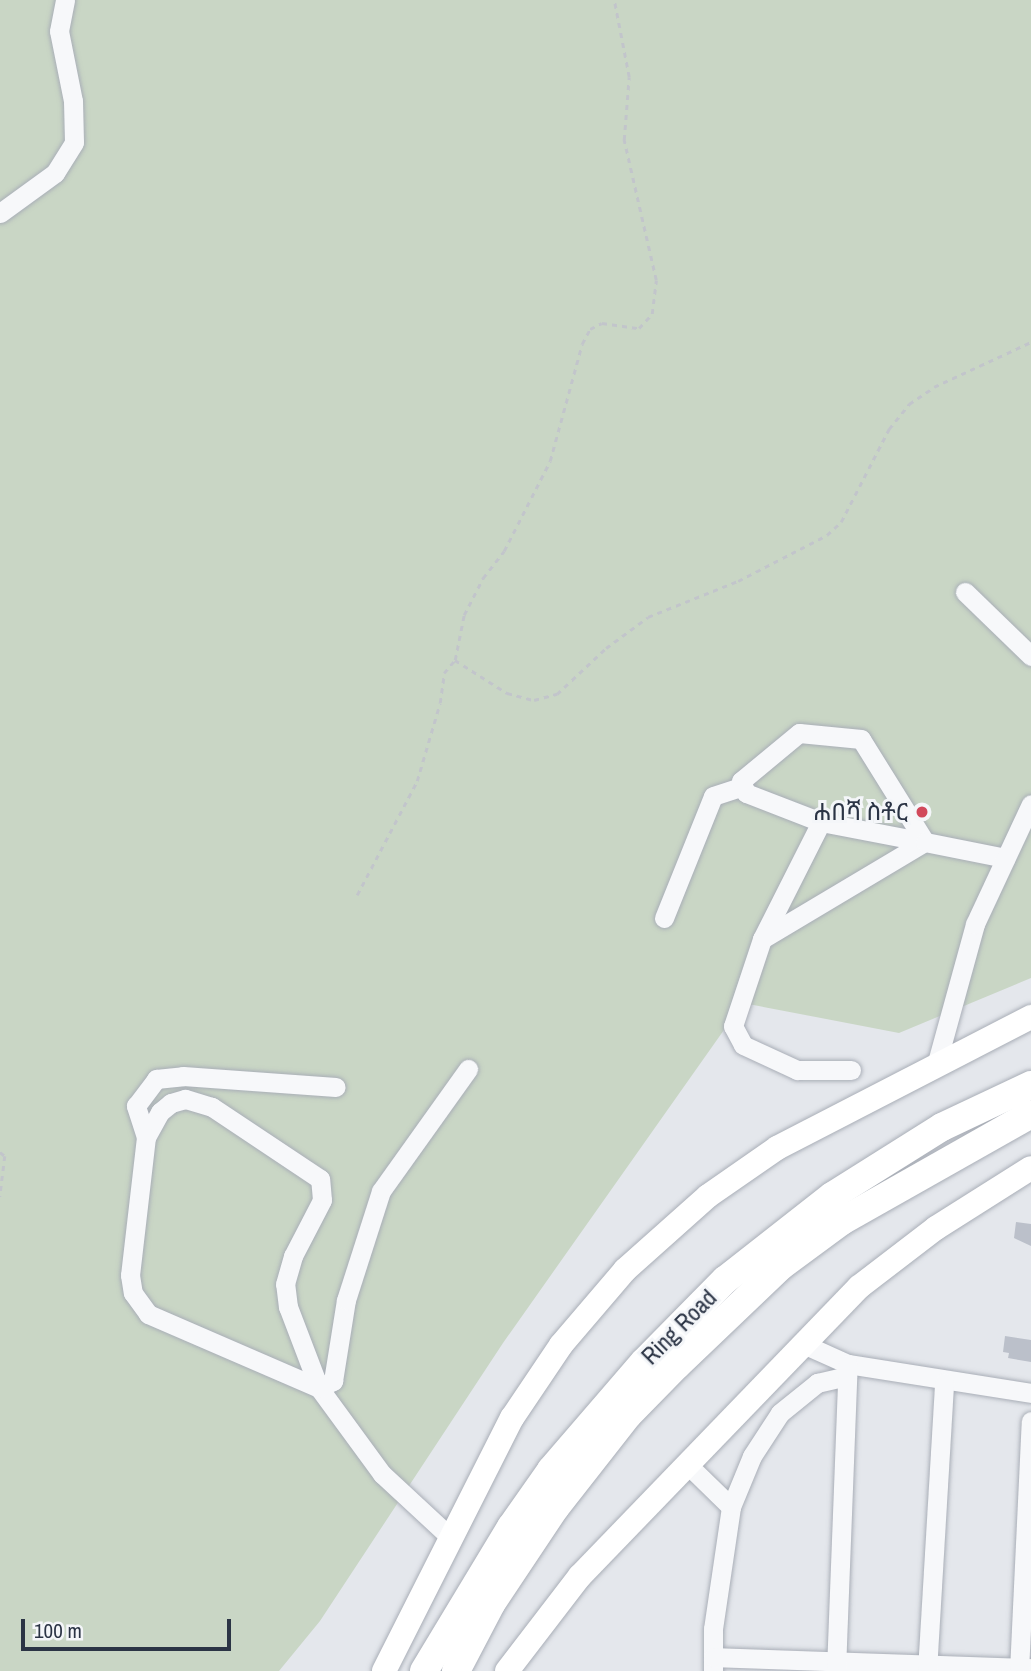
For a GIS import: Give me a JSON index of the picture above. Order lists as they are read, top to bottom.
{
  "streets": {
    "highway": ["Ring Road"]
  },
  "places": ["ሐበሻ ስቶር"],
  "scale_bar": "100 m"
}
